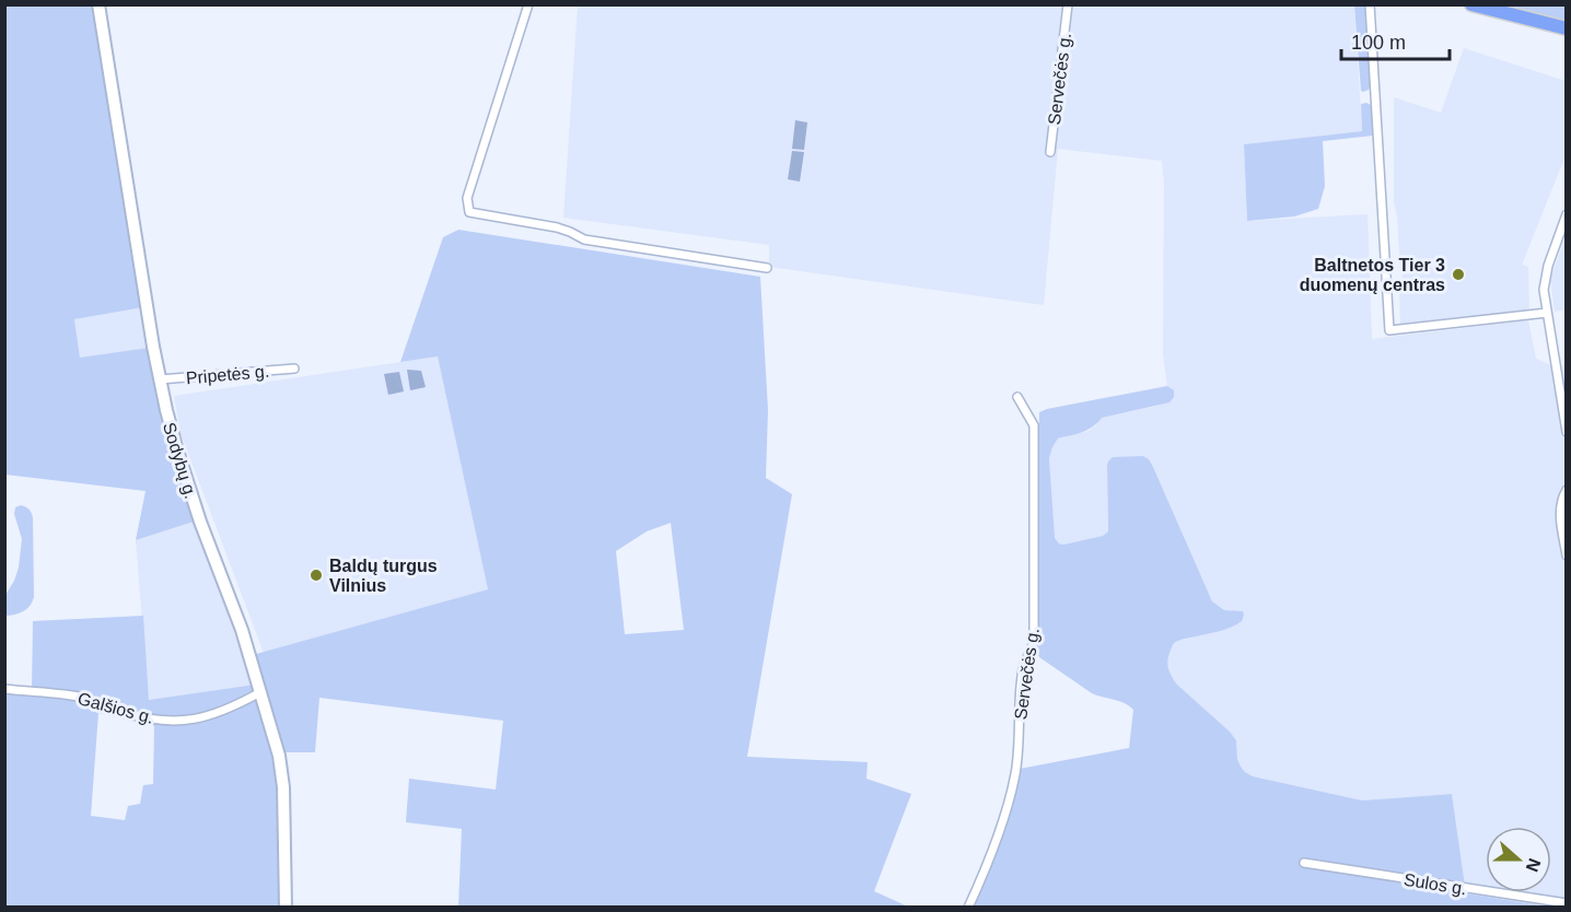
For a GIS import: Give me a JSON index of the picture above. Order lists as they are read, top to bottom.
{
  "streets": {
    "main road": ["Sodybų g."],
    "street": [
      "Servečės g.",
      "Pripetės g.",
      "Galšios g.",
      "Sulos g."
    ]
  },
  "crossings": [
    ["Pripetės g.", "Sodybų g."],
    ["Sodybų g.", "Galšios g."]
  ],
  "places": ["Baltnetos Tier 3 duomenų centras", "Baldų turgus Vilnius"],
  "scale_bar": "100 m",
  "north": "right"
}
